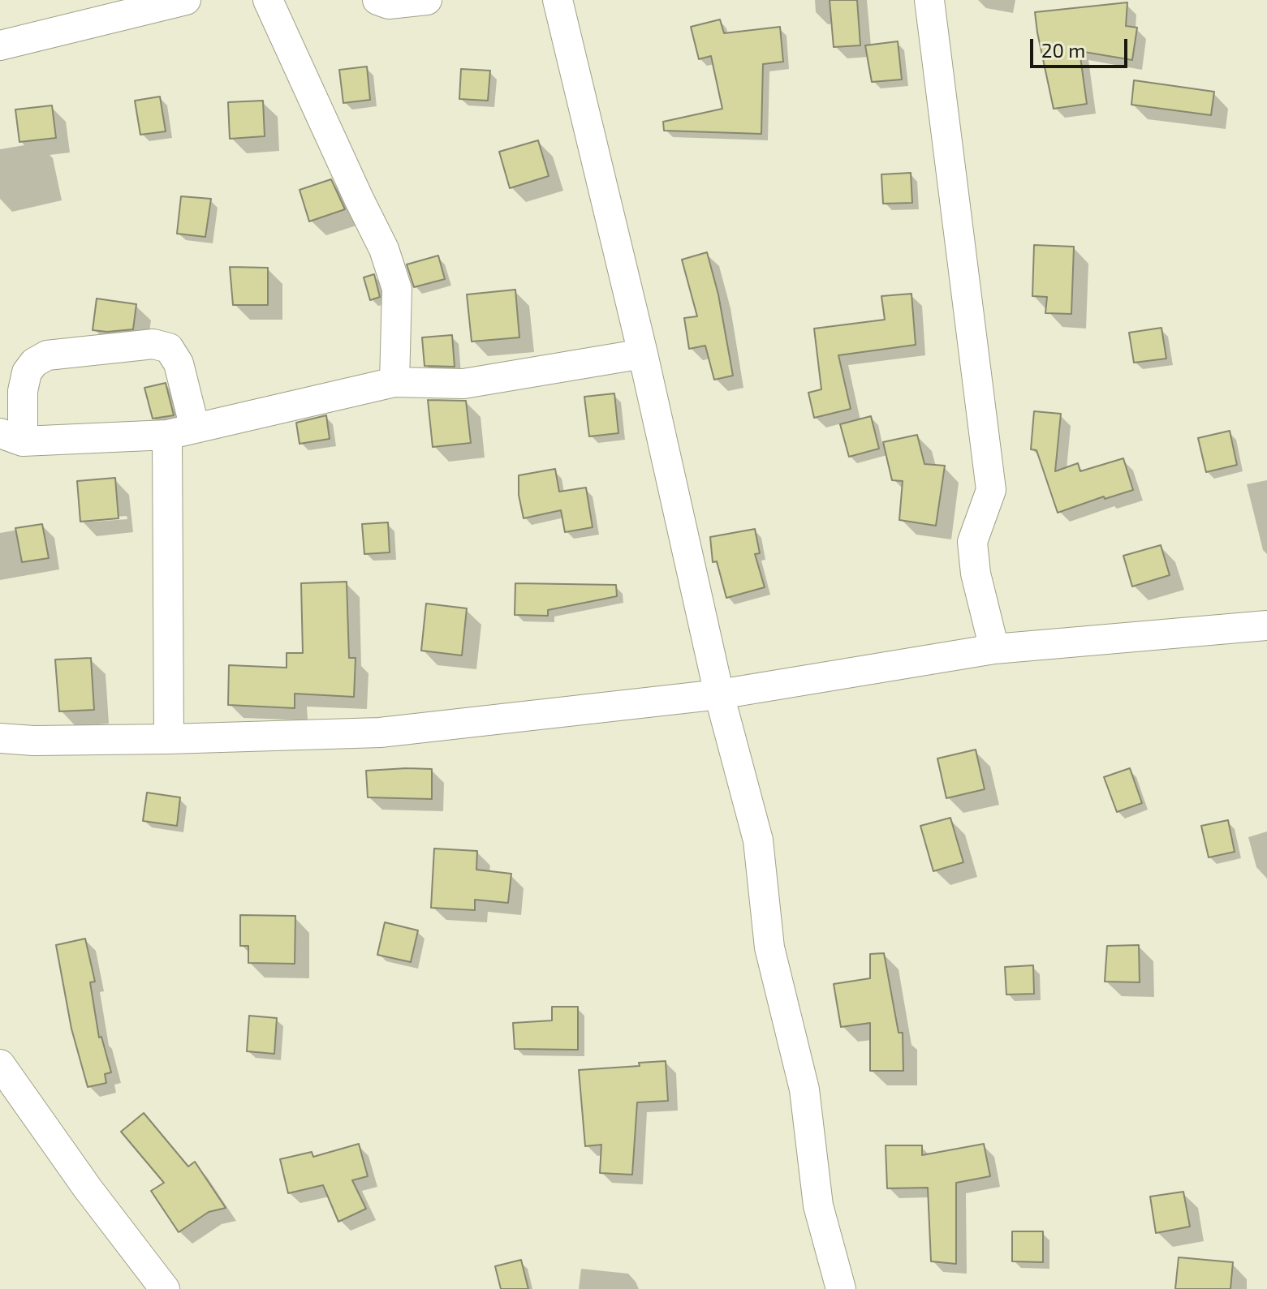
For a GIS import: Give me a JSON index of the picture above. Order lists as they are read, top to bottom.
{
  "scale_bar": "20 m"
}
